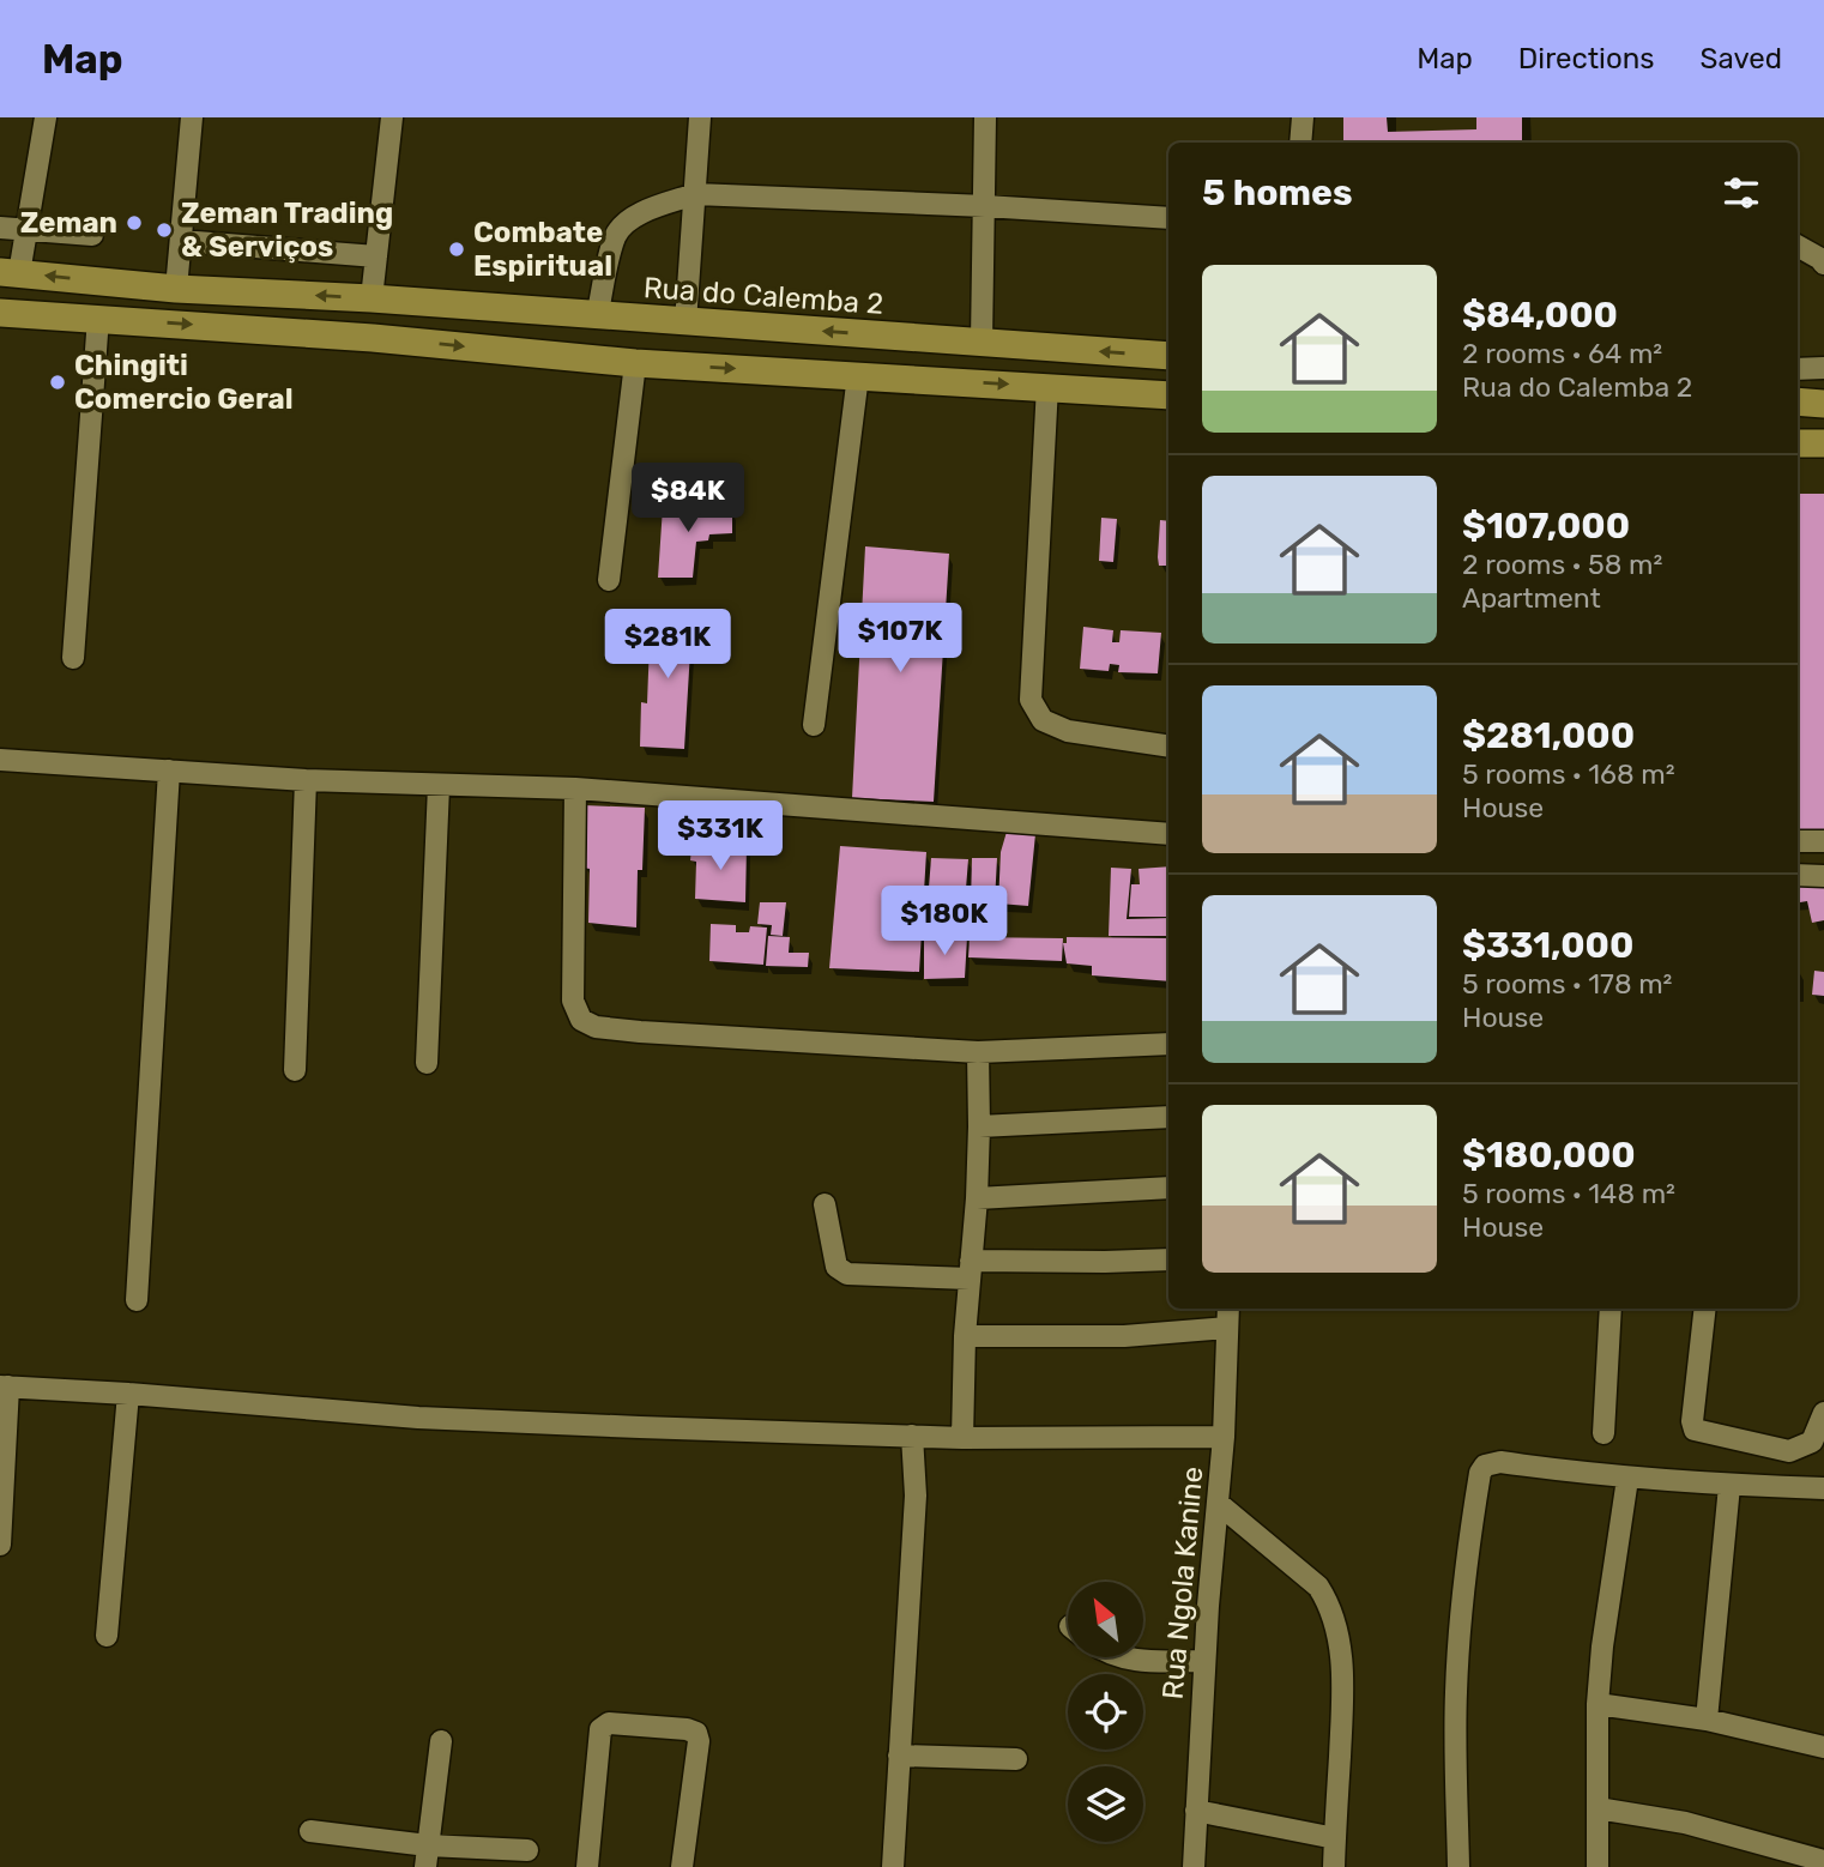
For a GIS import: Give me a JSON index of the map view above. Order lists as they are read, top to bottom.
{
  "streets": {
    "main road": ["Rua do Calemba 2"],
    "street": ["Rua Ngola Kanine"]
  },
  "places": [
    "Zeman",
    "Zeman Trading & Serviços",
    "Combate Espiritual",
    "Chingiti Comercio Geral"
  ],
  "north": "top left",
  "page": {
    "header": "Map",
    "nav": ["Map", "Directions", "Saved"],
    "heading": "5 homes",
    "list": [
      {
        "name": "$84,000",
        "note": "2 rooms · 64 m² · Rua do Calemba 2"
      },
      {
        "name": "$107,000",
        "note": "2 rooms · 58 m² · Apartment"
      },
      {
        "name": "$281,000",
        "note": "5 rooms · 168 m² · House"
      },
      {
        "name": "$331,000",
        "note": "5 rooms · 178 m² · House"
      },
      {
        "name": "$180,000",
        "note": "5 rooms · 148 m² · House"
      }
    ],
    "price": [
      "$84K",
      "$107K",
      "$281K",
      "$331K",
      "$180K"
    ]
  }
}
